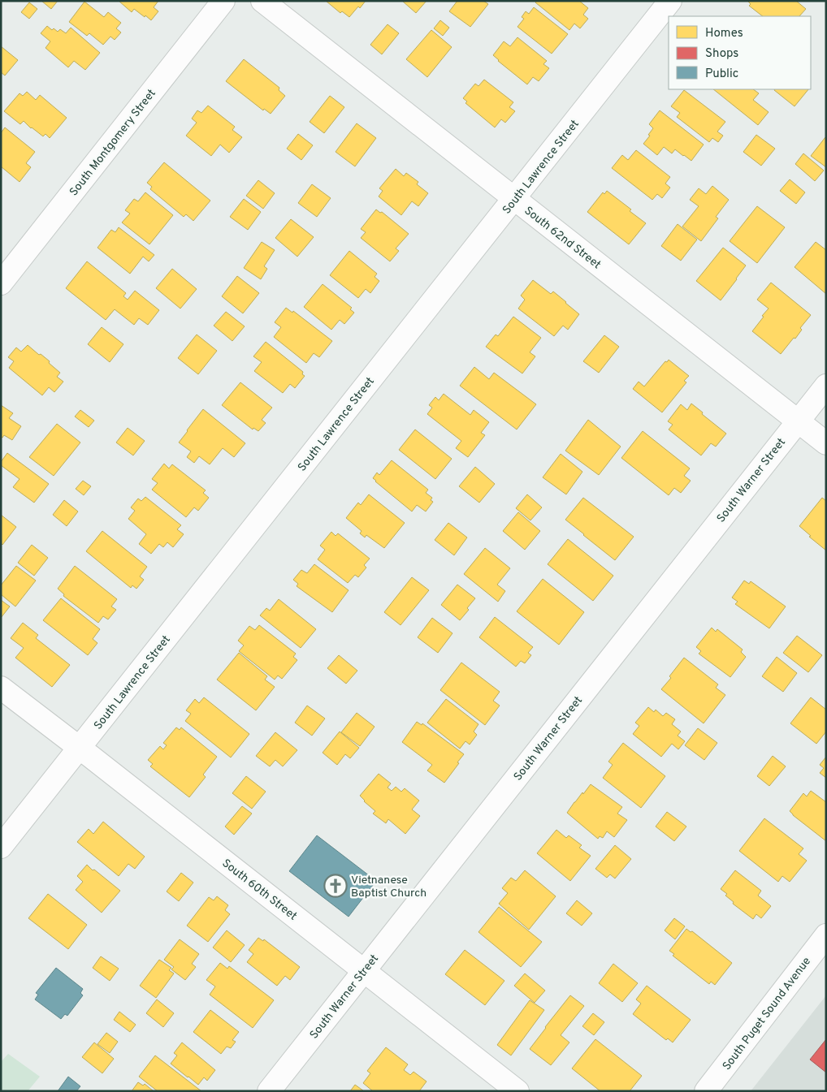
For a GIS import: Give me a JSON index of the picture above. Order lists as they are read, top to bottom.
{
  "streets": {
    "street": [
      "South Montgomery Street",
      "South Lawrence Street",
      "South 62nd Street",
      "South Warner Street",
      "South 60th Street",
      "South Puget Sound Avenue"
    ]
  },
  "crossings": [
    ["South Lawrence Street", "South 62nd Street"],
    ["South Lawrence Street", "South 60th Street"],
    ["South 62nd Street", "South Warner Street"],
    ["South Warner Street", "South 60th Street"]
  ],
  "places": {
    "church": ["Vietnanese Baptist Church"]
  },
  "legend": ["Homes", "Shops", "Public"]
}
